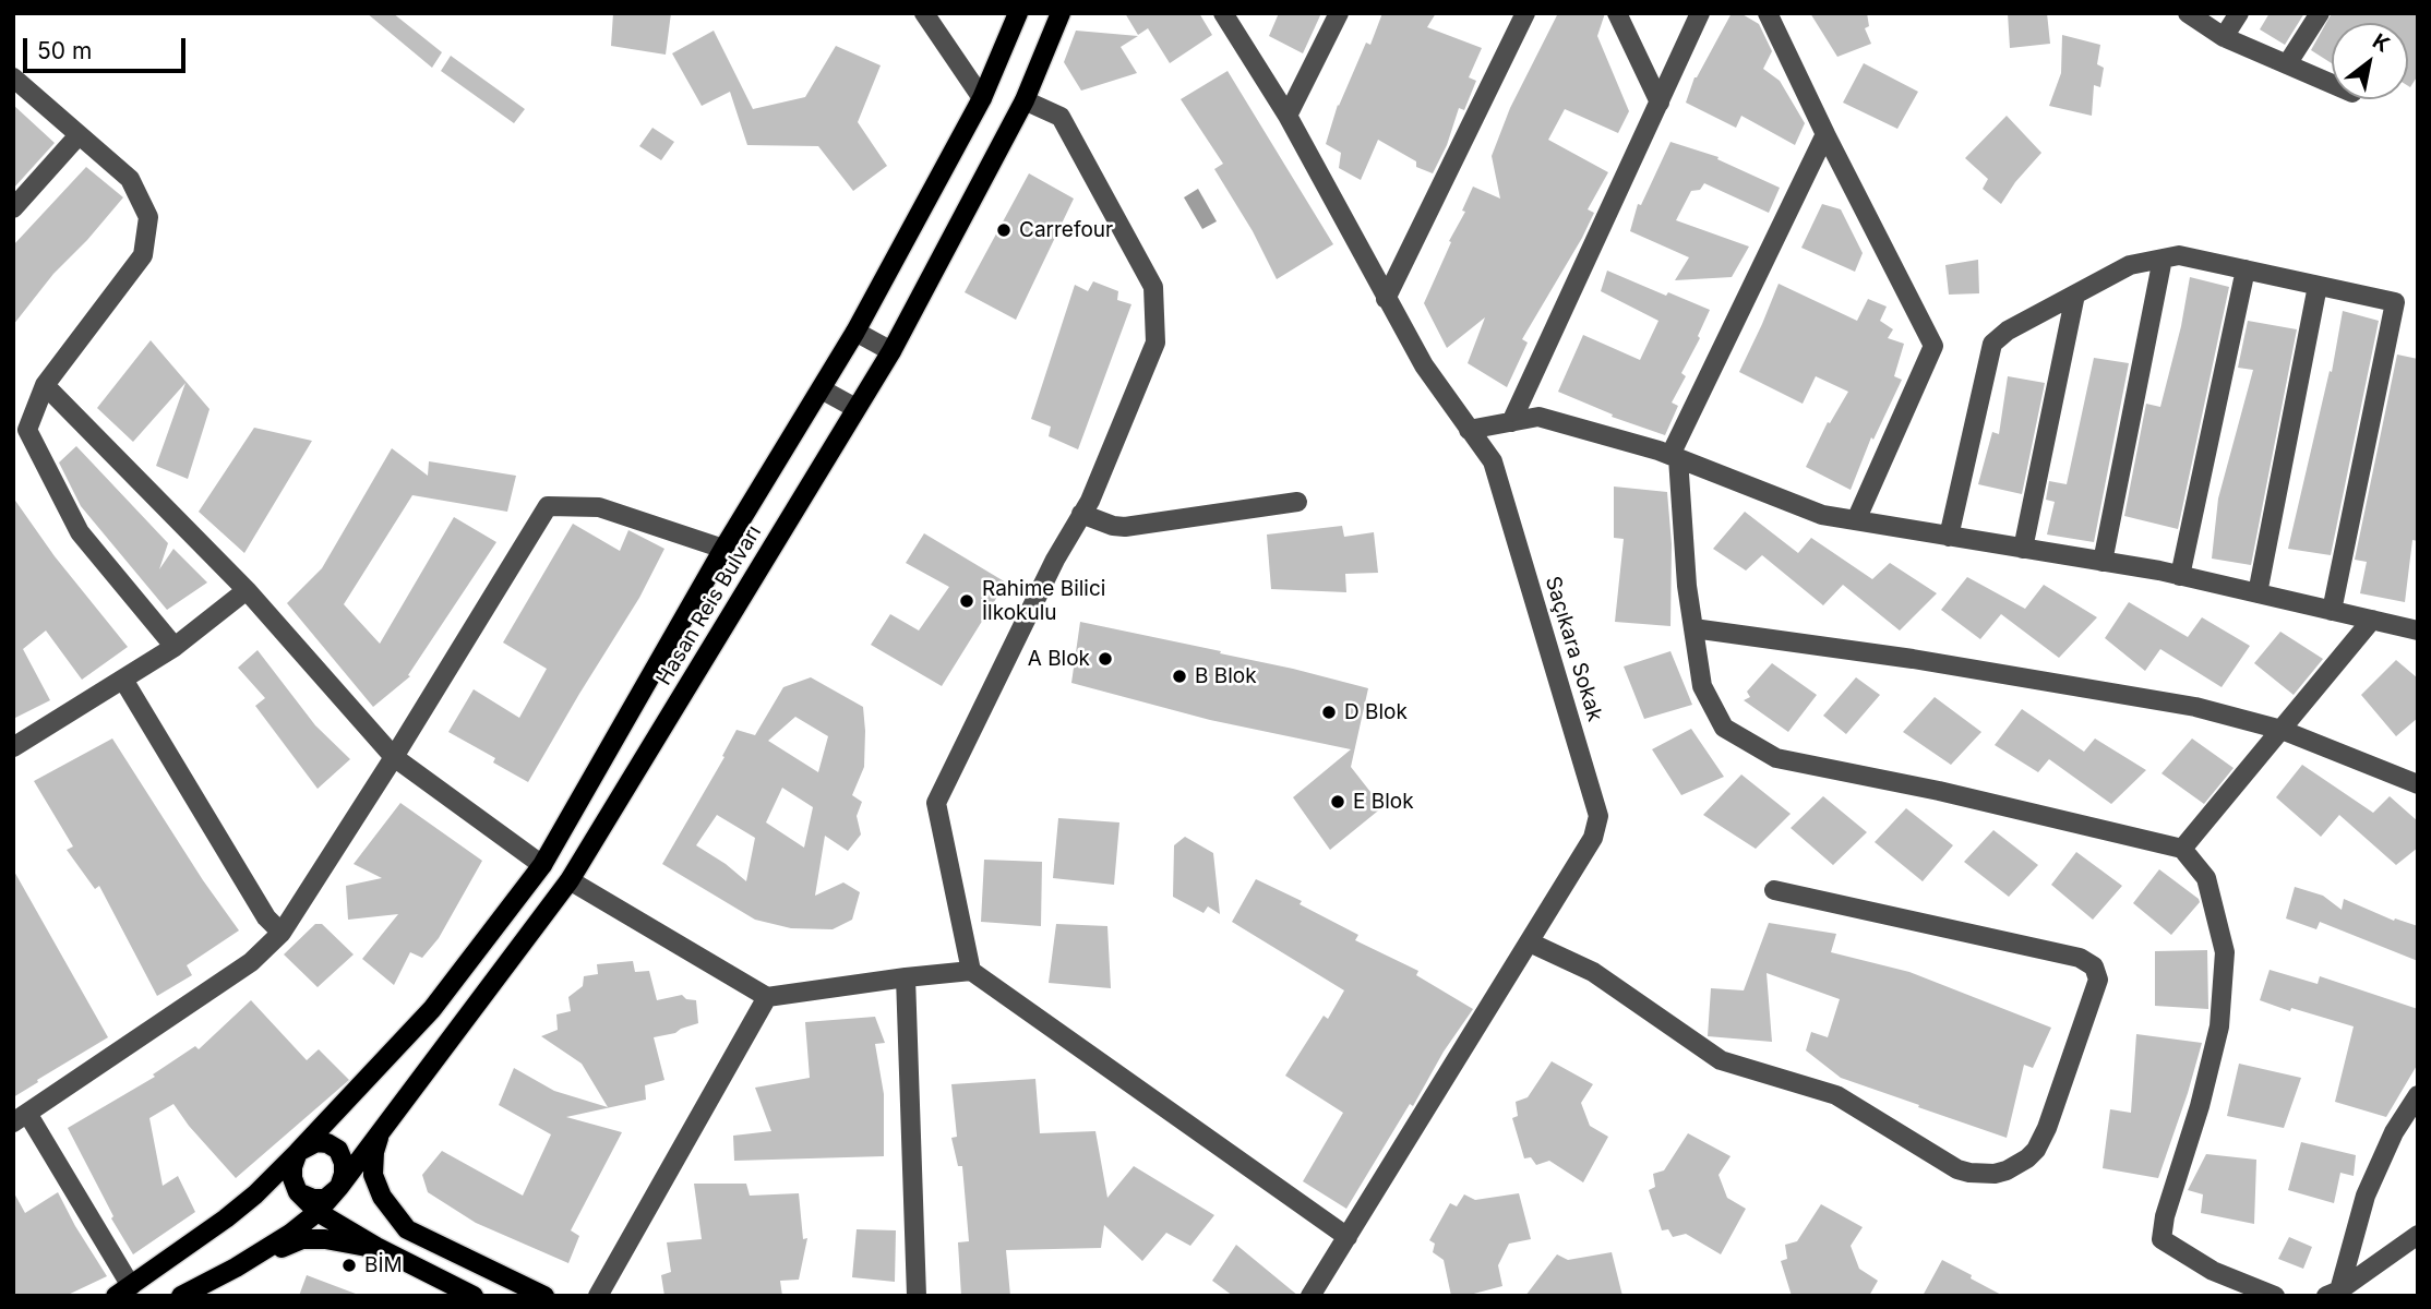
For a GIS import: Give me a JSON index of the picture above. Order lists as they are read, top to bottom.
{
  "streets": {
    "main road": ["Hasan Reis Bulvarı"],
    "street": ["Saçıkara Sokak"]
  },
  "places": [
    "Carrefour",
    "Rahime Bilici İlkokulu",
    "A Blok",
    "B Blok",
    "D Blok",
    "E Blok",
    "BİM"
  ],
  "scale_bar": "50 m",
  "north": "top right"
}
